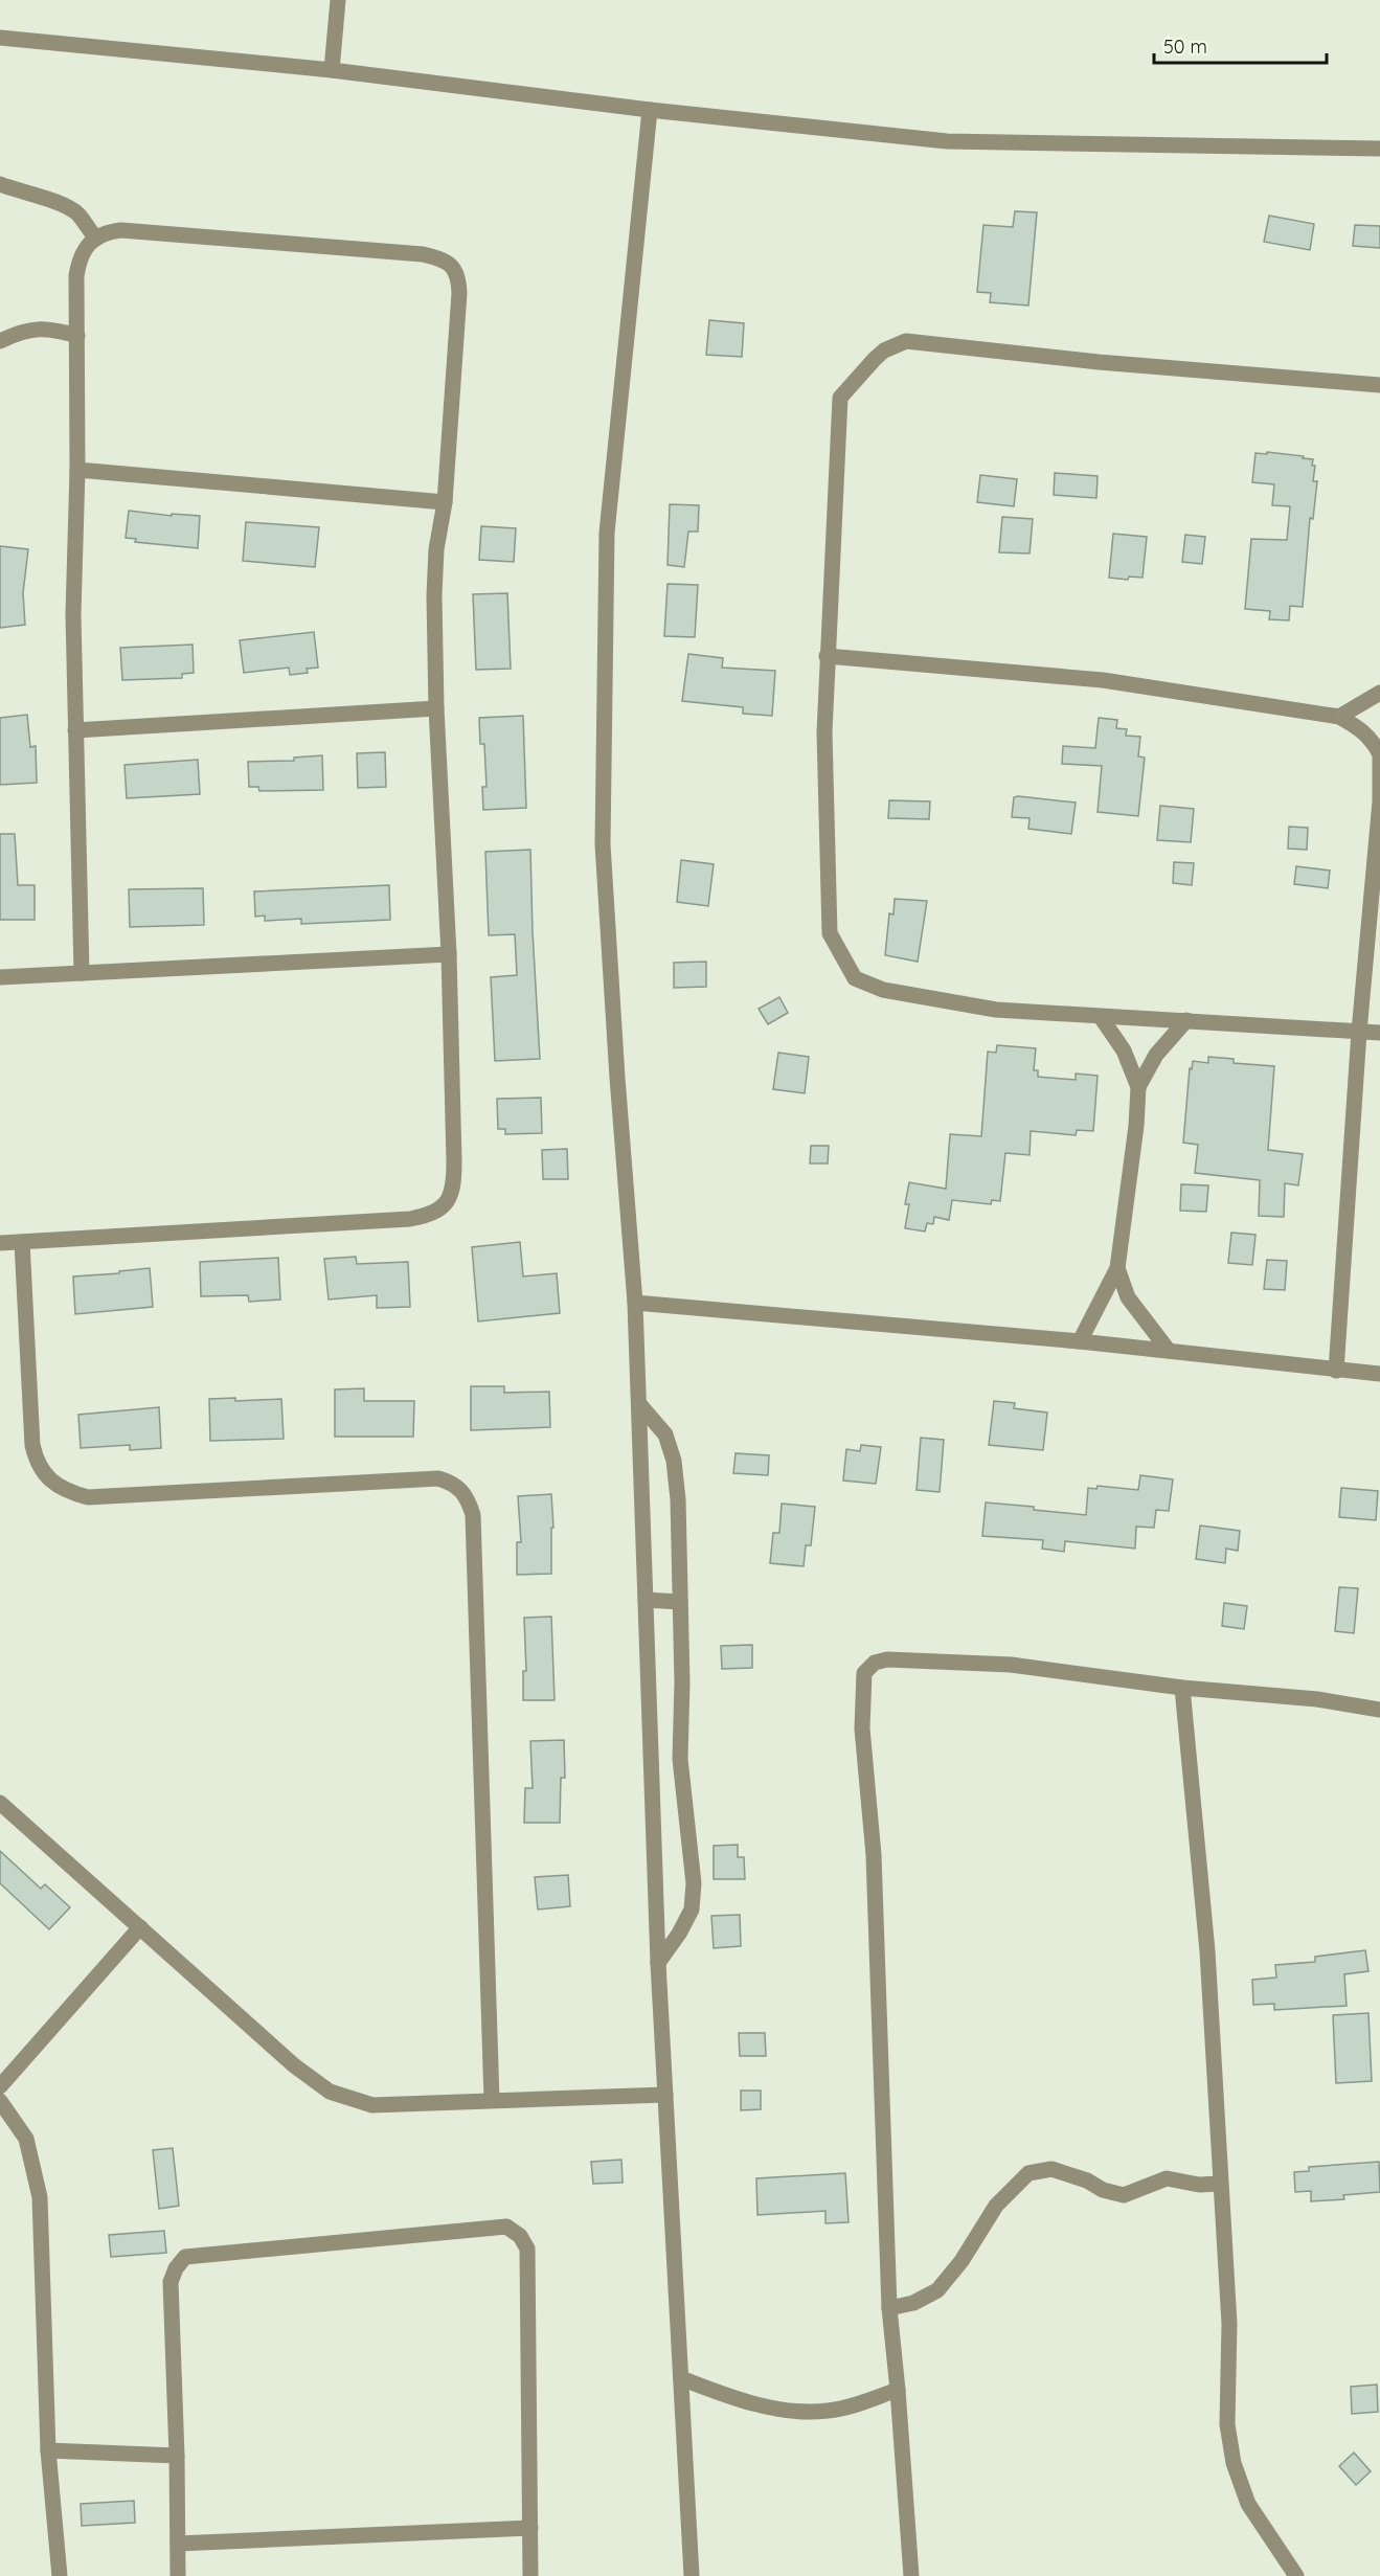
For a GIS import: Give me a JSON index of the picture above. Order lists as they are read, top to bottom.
{
  "scale_bar": "50 m"
}
